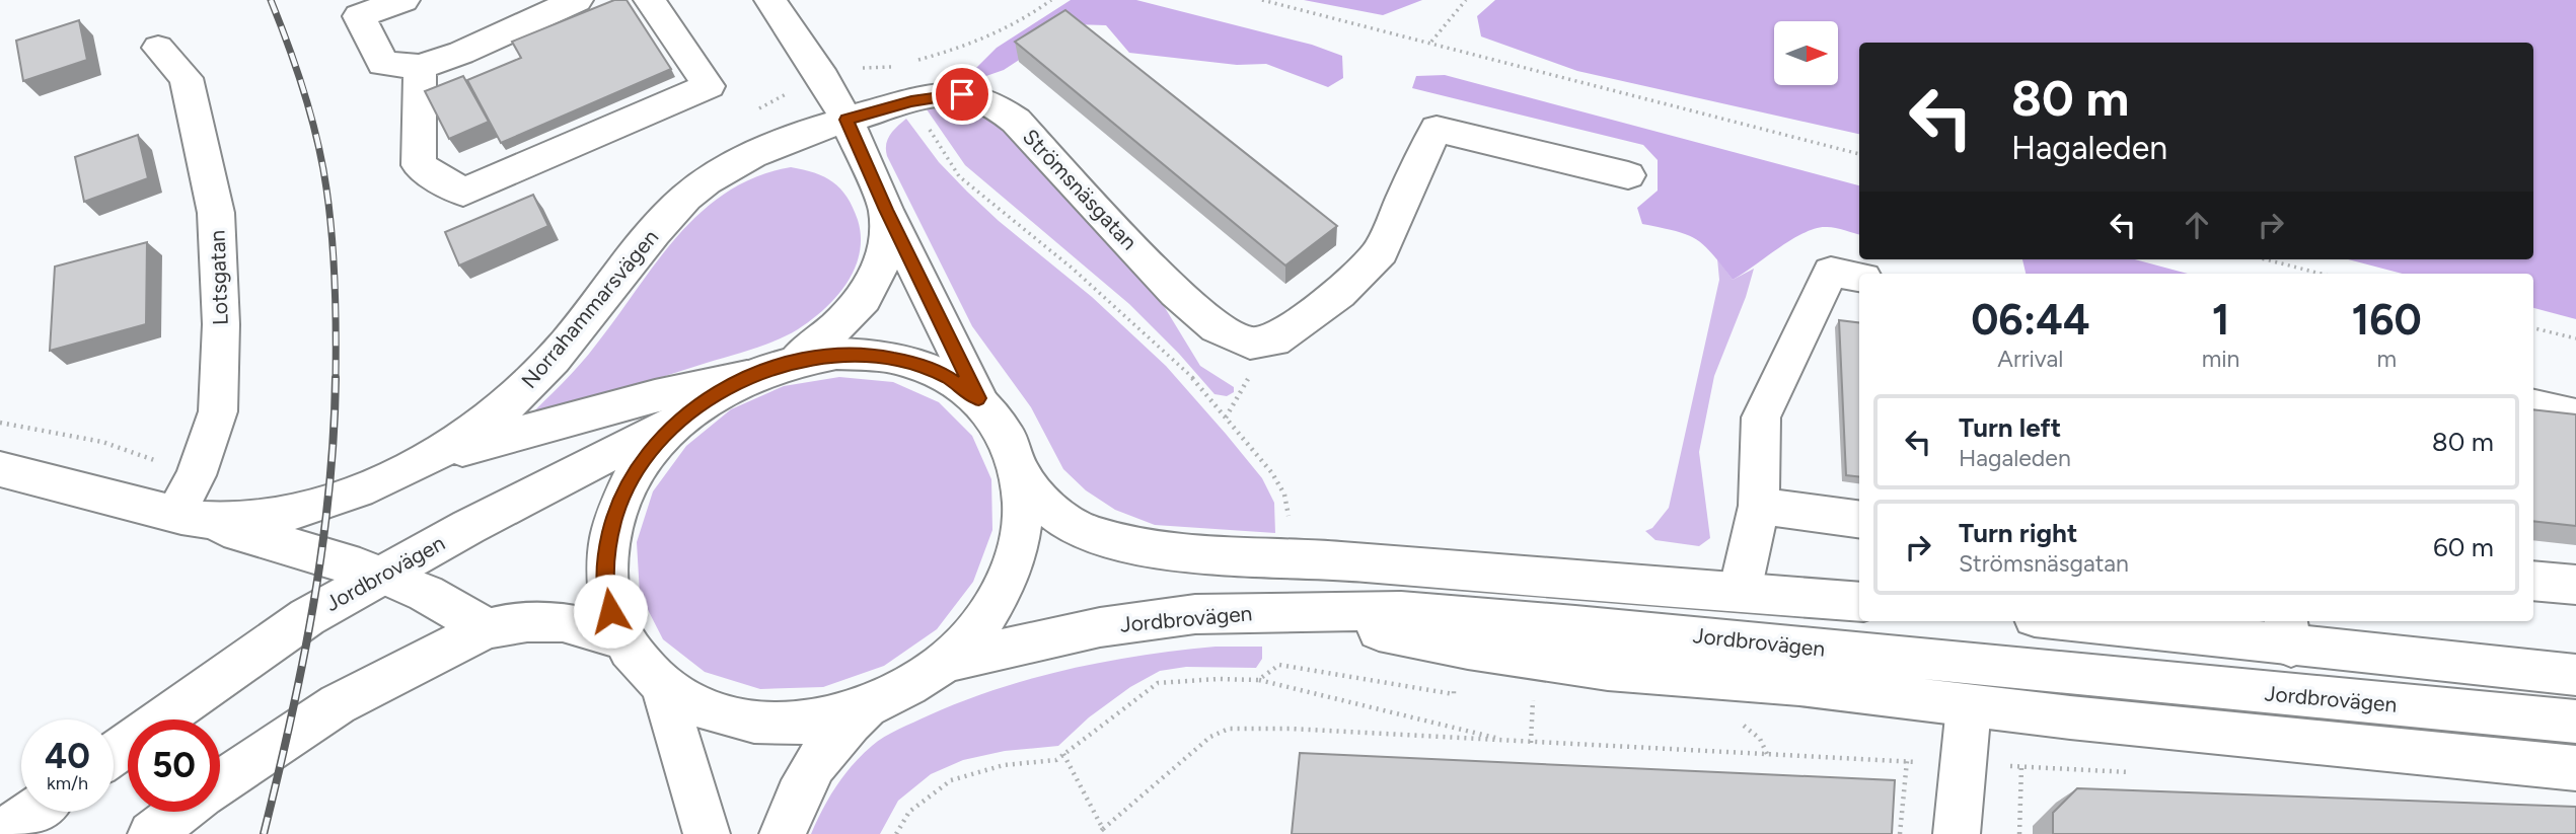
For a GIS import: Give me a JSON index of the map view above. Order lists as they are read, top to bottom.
{
  "streets": {
    "main road": [
      "Strömsnäsgatan",
      "Lotsgatan",
      "Norrahammarsvägen",
      "Jordbrovägen"
    ]
  },
  "crossings": [
    ["Strömsnäsgatan", "Norrahammarsvägen"],
    ["Lotsgatan", "Norrahammarsvägen"]
  ],
  "north": "right",
  "page": {
    "turn": ["80 m", "Hagaleden"],
    "eta": [
      "06:44",
      "Arrival",
      "1",
      "min",
      "160",
      "m"
    ],
    "list": [
      {
        "name": "Turn left",
        "note": "Hagaleden",
        "value": "80 m"
      },
      {
        "name": "Turn right",
        "note": "Strömsnäsgatan",
        "value": "60 m"
      }
    ],
    "speed": "40 km/h",
    "limit": "50"
  }
}
